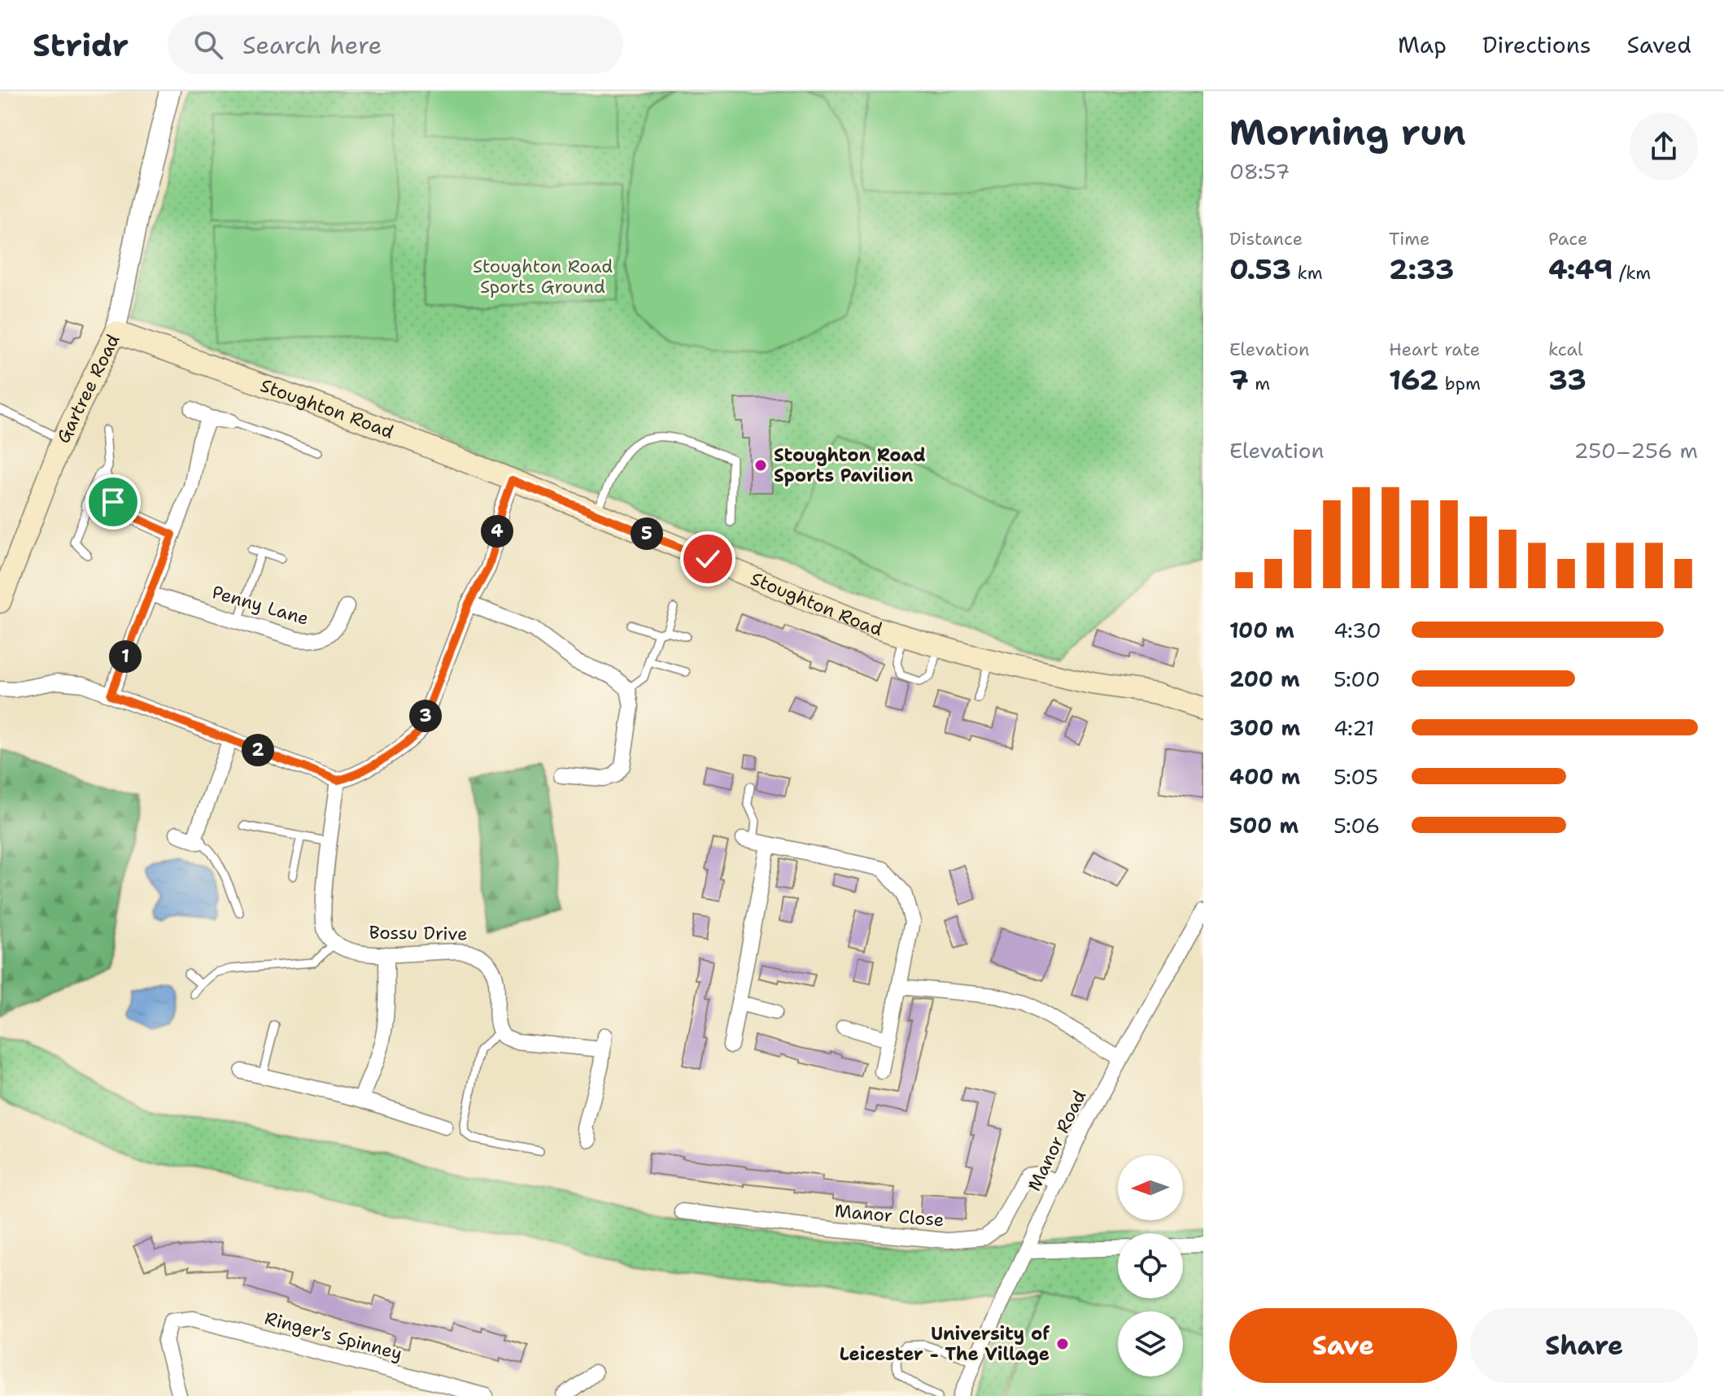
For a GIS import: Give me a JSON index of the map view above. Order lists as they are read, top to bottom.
{
  "streets": {
    "main road": ["Gartree Road", "Stoughton Road"],
    "street": [
      "Penny Lane",
      "Bossu Drive",
      "Manor Road",
      "Manor Close",
      "Ringer's Spinney"
    ]
  },
  "crossings": [
    ["Gartree Road", "Stoughton Road"],
    ["Manor Road", "Manor Close"]
  ],
  "parks": ["Stoughton Road Sports Ground"],
  "places": ["Stoughton Road Sports Pavilion", "University of Leicester - The Village"],
  "north": "left",
  "page": {
    "header": "Stridr",
    "search": "Search here",
    "nav": ["Map", "Directions", "Saved"],
    "heading": ["Morning run", "08:57"],
    "stats": [
      ["Distance", "0.53 km"],
      ["Time", "2:33"],
      ["Pace", "4:49 /km"],
      ["Elevation", "7 m"],
      ["Heart rate", "162 bpm"],
      ["kcal", "33"]
    ],
    "chart": ["Elevation", "250–256 m"],
    "pins": [
      "4",
      "5",
      "1",
      "3",
      "2"
    ],
    "list": [
      {
        "name": "100 m",
        "note": "4:30"
      },
      {
        "name": "200 m",
        "note": "5:00"
      },
      {
        "name": "300 m",
        "note": "4:21"
      },
      {
        "name": "400 m",
        "note": "5:05"
      },
      {
        "name": "500 m",
        "note": "5:06"
      }
    ],
    "buttons": ["Save", "Share"]
  }
}
